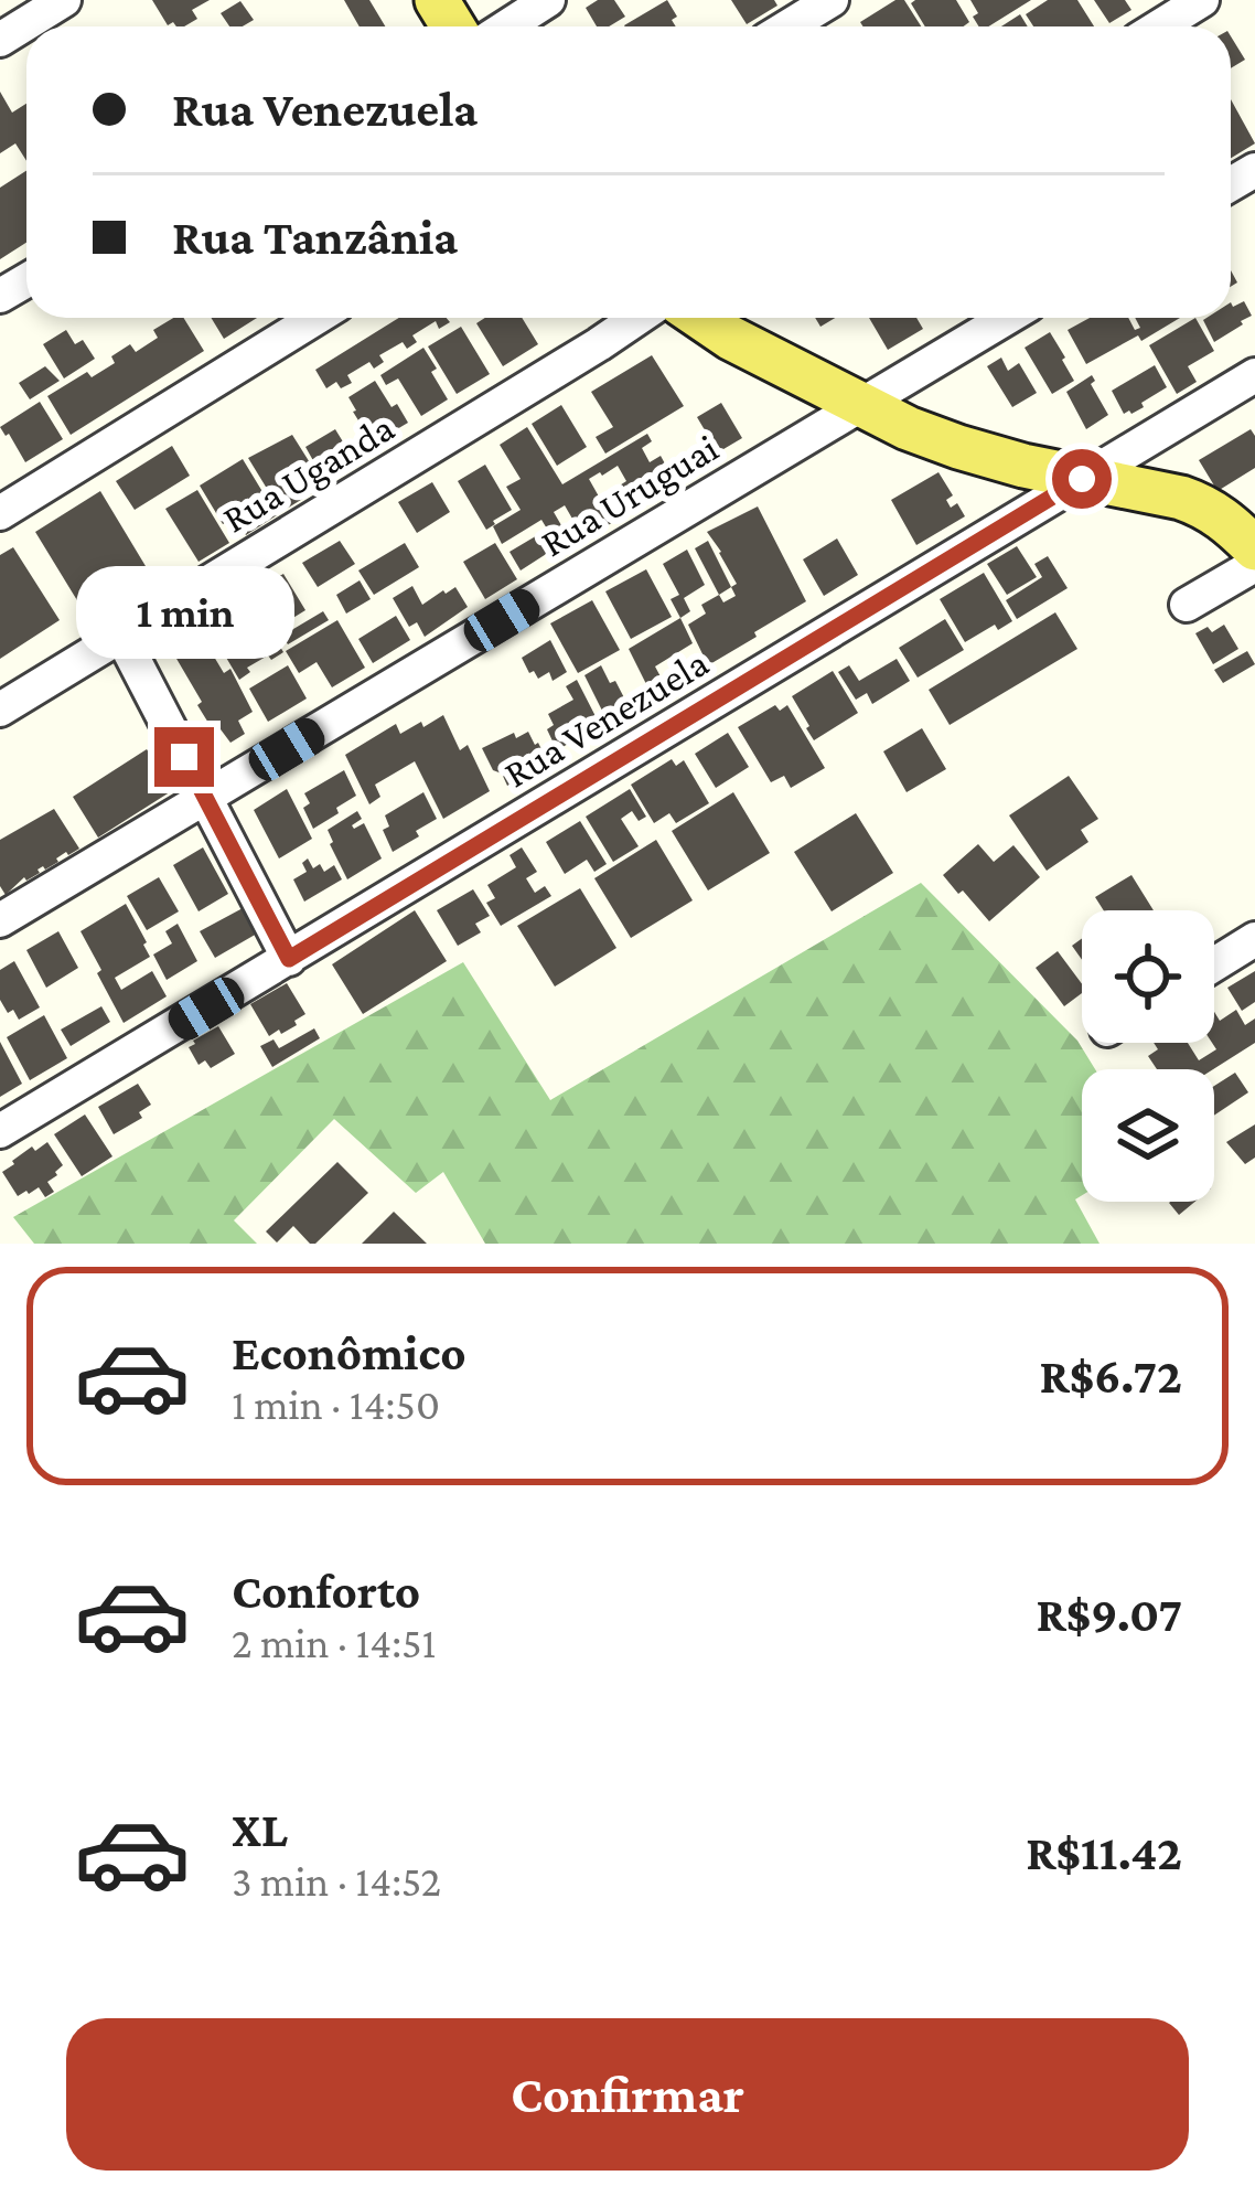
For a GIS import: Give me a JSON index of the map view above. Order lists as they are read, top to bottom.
{
  "streets": {
    "street": ["Rua Uganda", "Rua Uruguai", "Rua Venezuela"]
  },
  "page": {
    "banner": ["Rua Venezuela", "Rua Tanzânia"],
    "bubble": "1 min",
    "list": [
      {
        "name": "Econômico",
        "note": "1 min · 14:50",
        "value": "R$6.72"
      },
      {
        "name": "Conforto",
        "note": "2 min · 14:51",
        "value": "R$9.07"
      },
      {
        "name": "XL",
        "note": "3 min · 14:52",
        "value": "R$11.42"
      }
    ],
    "buttons": "Confirmar"
  }
}
